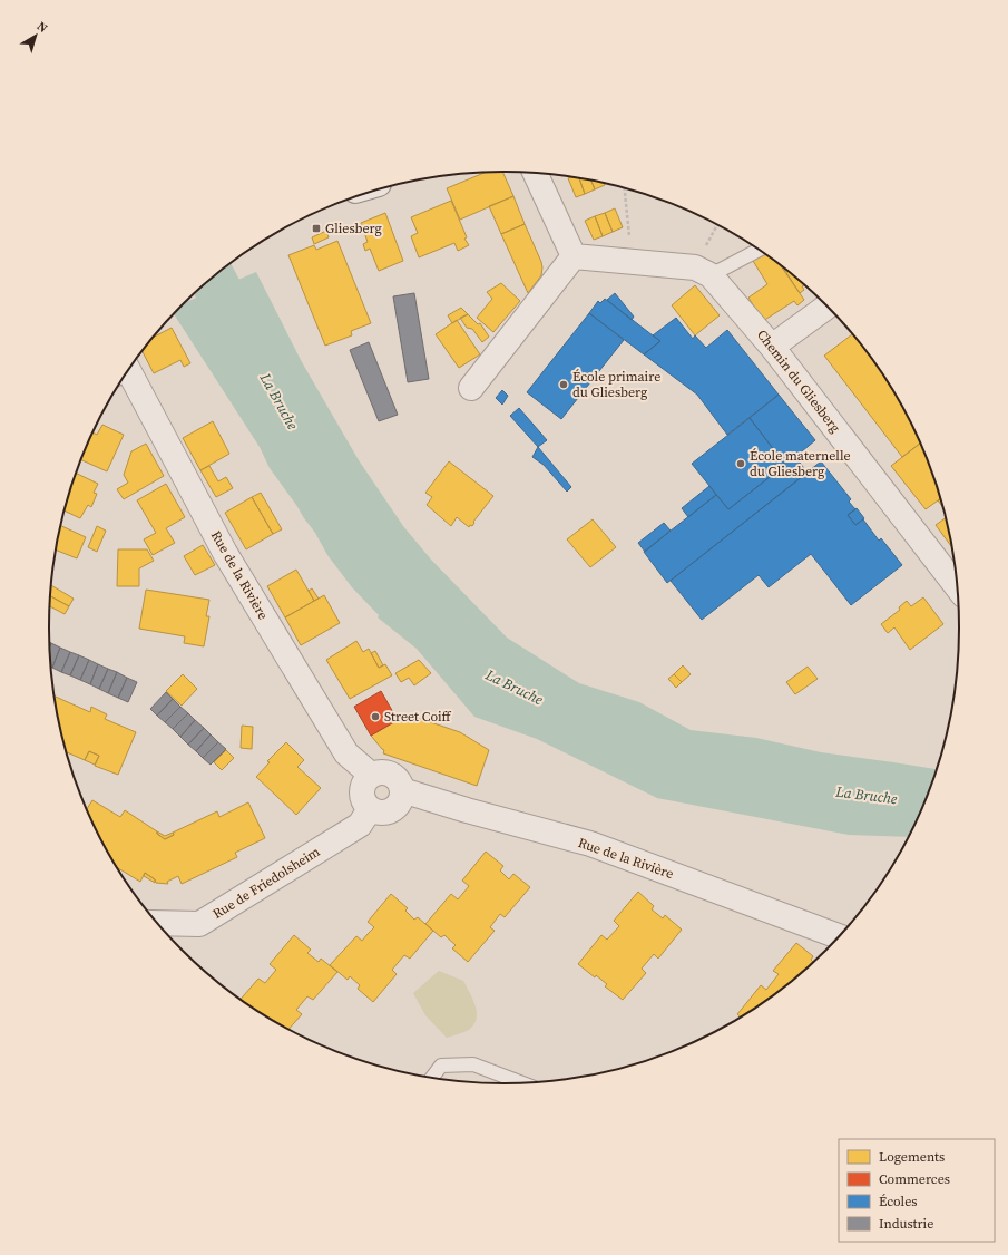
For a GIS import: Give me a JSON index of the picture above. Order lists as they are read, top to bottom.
{
  "streets": {
    "street": ["Chemin du Gliesberg", "Rue de la Rivière", "Rue de Friedolsheim"]
  },
  "crossings": [
    ["Rue de la Rivière", "Rue de Friedolsheim"]
  ],
  "water": ["La Bruche"],
  "places": {
    "transit": ["Gliesberg"],
    "other": ["École primaire du Gliesberg", "École maternelle du Gliesberg", "Street Coiff"]
  },
  "legend": [
    "Logements",
    "Commerces",
    "Écoles",
    "Industrie"
  ],
  "north": "top right"
}
